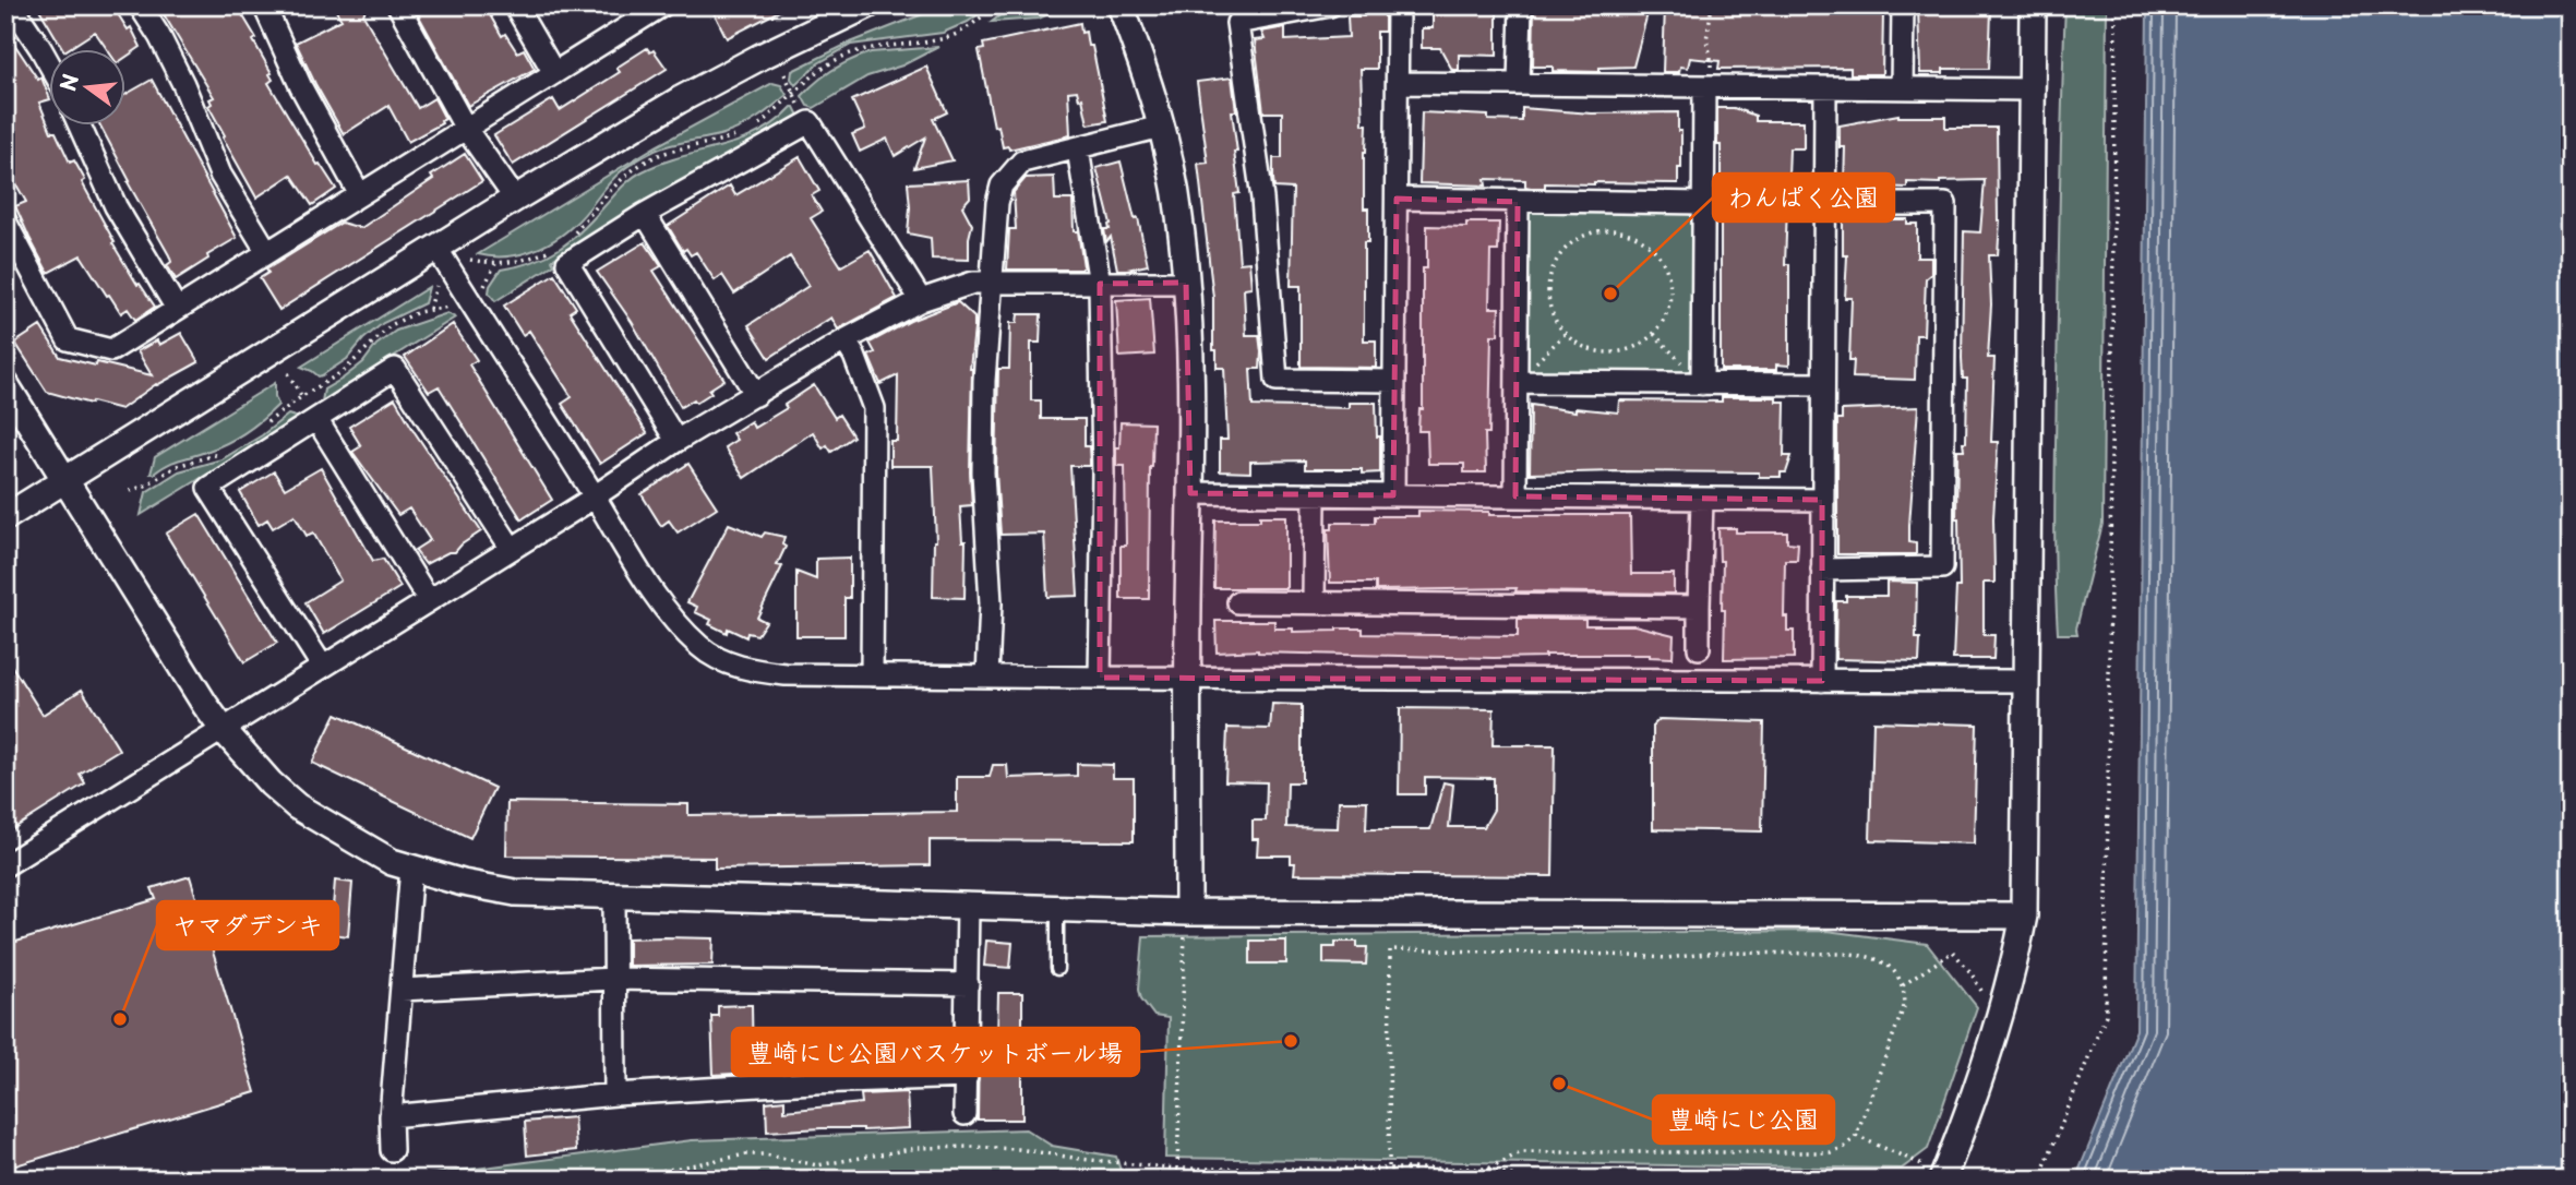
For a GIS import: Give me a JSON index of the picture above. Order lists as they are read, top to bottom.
{
  "places": [
    "わんぱく公園",
    "ヤマダデンキ",
    "豊崎にじ公園バスケットボール場",
    "豊崎にじ公園"
  ],
  "north": "left"
}
